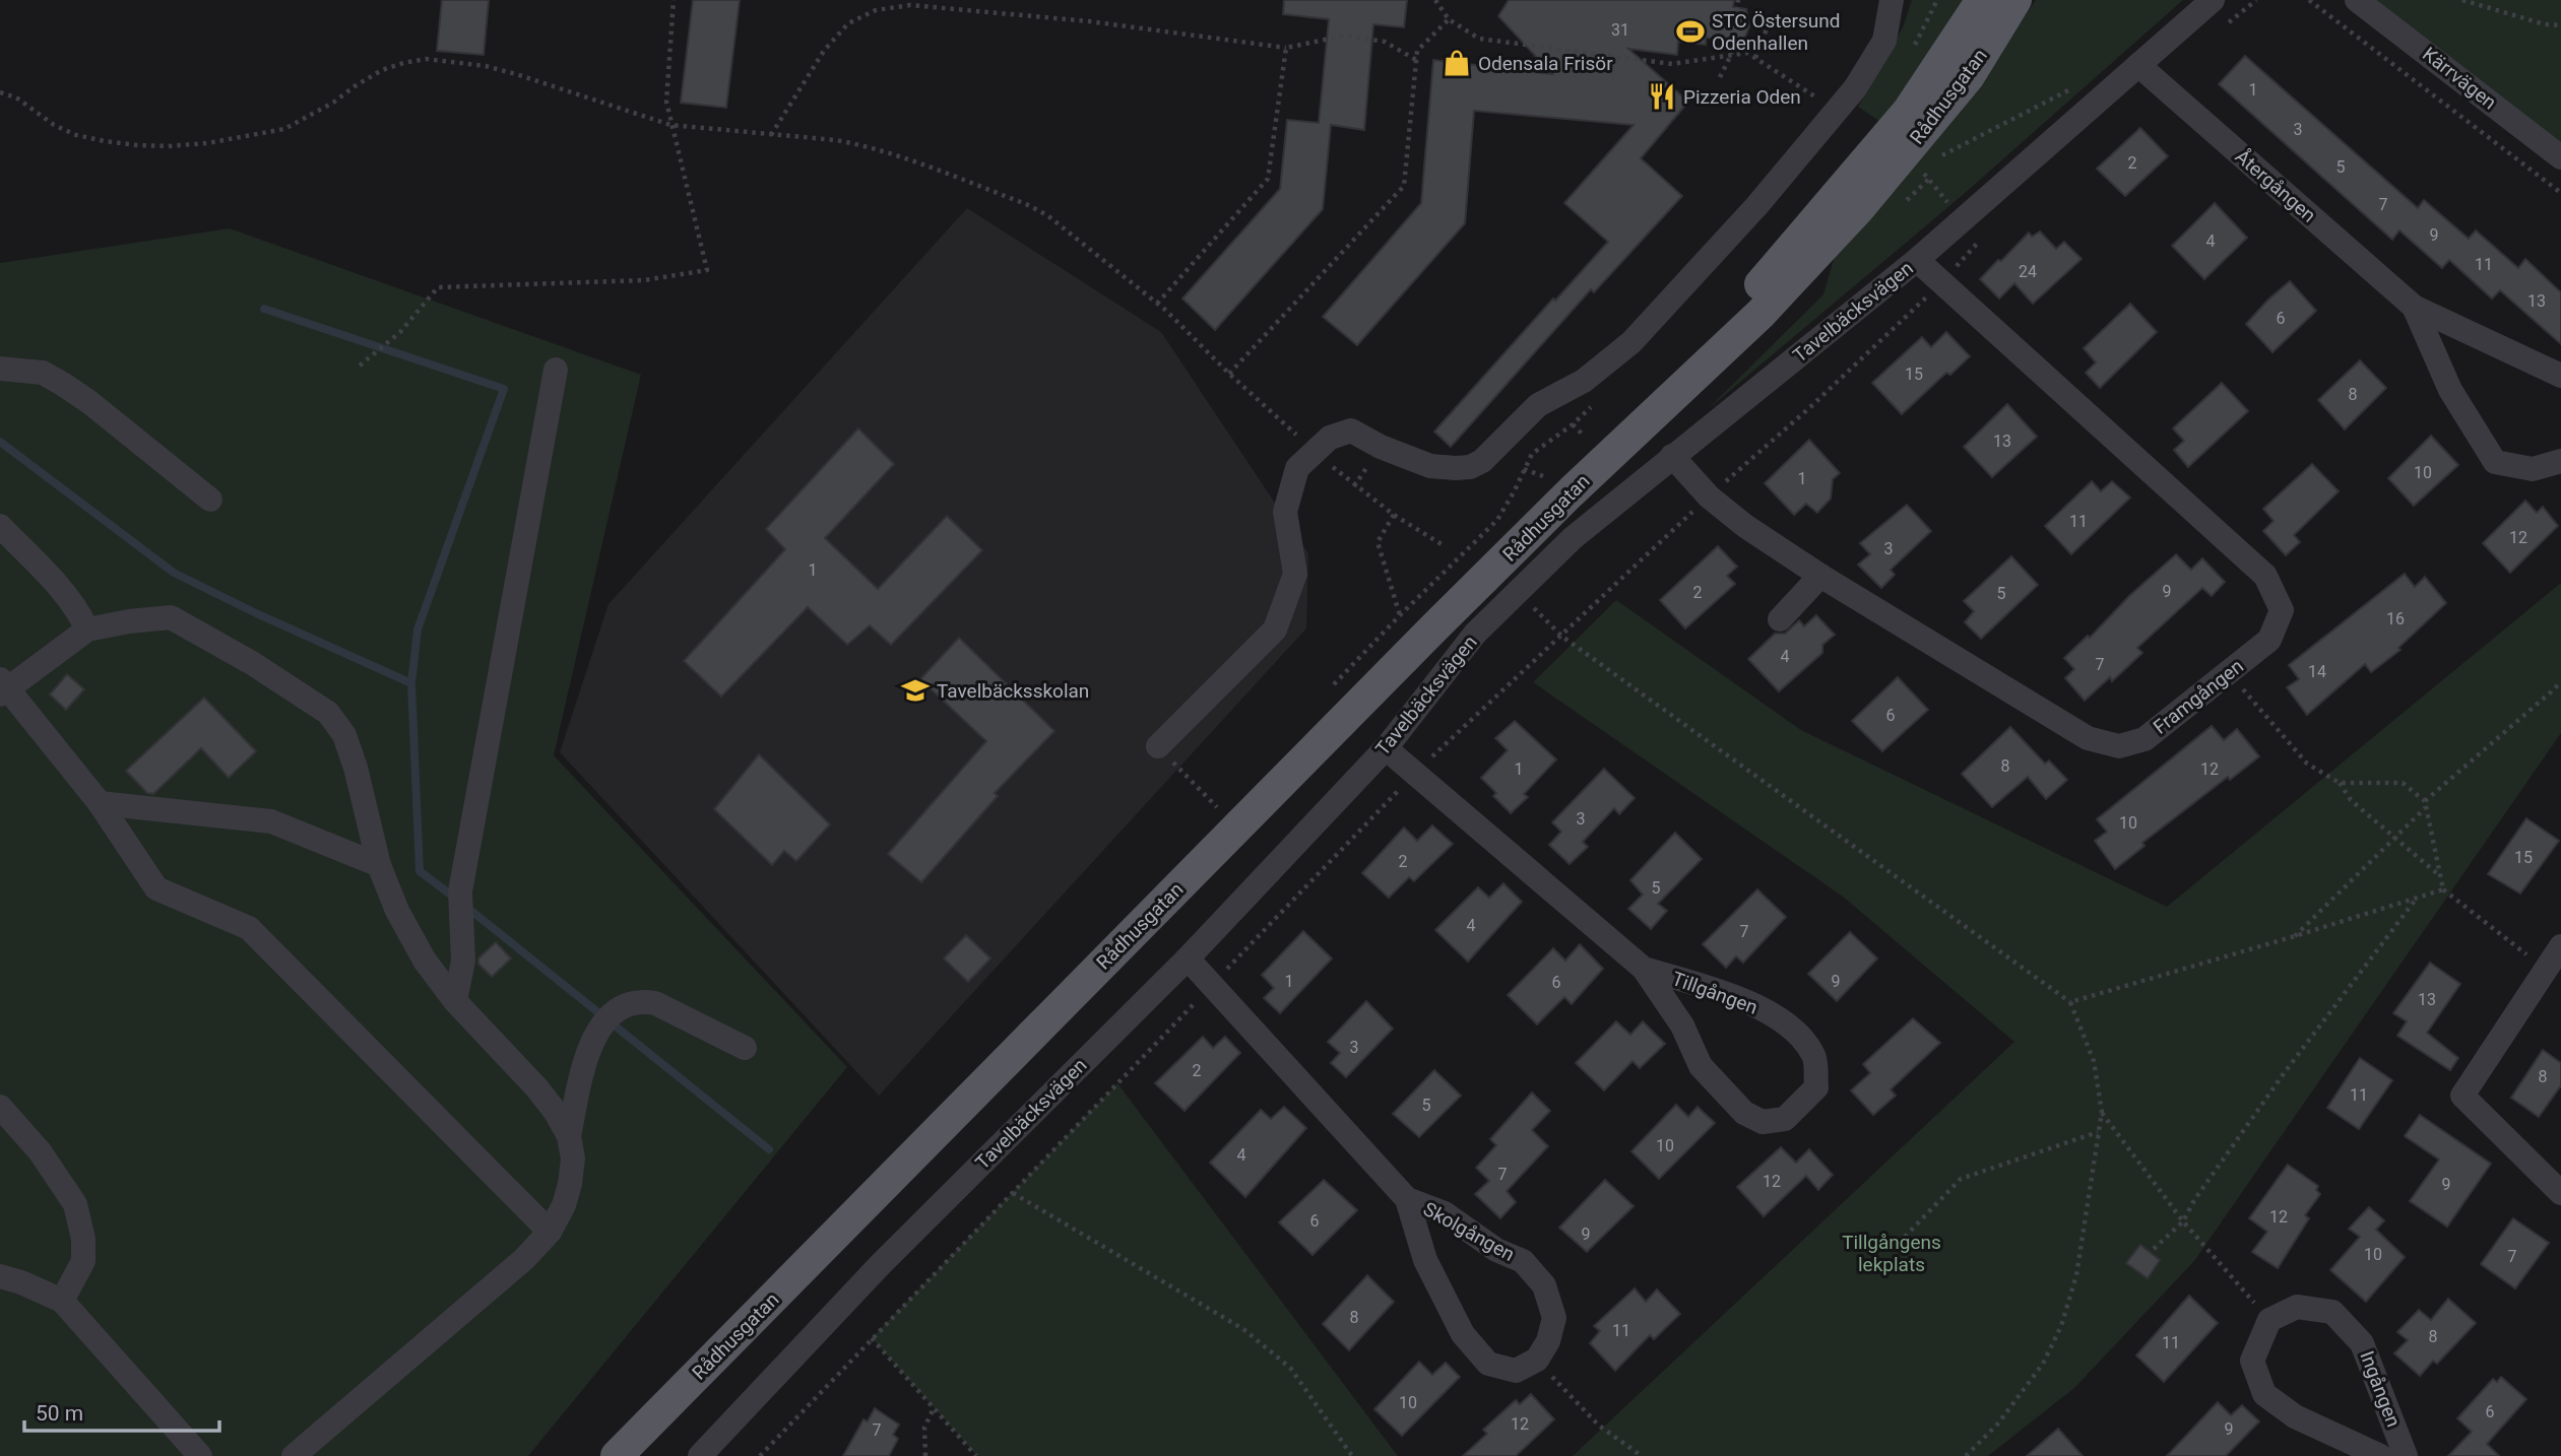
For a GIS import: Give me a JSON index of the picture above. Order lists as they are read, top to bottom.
{
  "streets": {
    "main road": ["Rådhusgatan"],
    "street": [
      "Kärrvägen",
      "Återgången",
      "Tavelbäcksvägen",
      "Framgången",
      "Tillgången",
      "Skolgången",
      "Ingången"
    ]
  },
  "crossings": [
    ["Återgången", "Tavelbäcksvägen"],
    ["Tavelbäcksvägen", "Framgången"],
    ["Tavelbäcksvägen", "Tillgången"],
    ["Tavelbäcksvägen", "Skolgången"]
  ],
  "parks": ["Tillgångens lekplats"],
  "places": {
    "sports": ["STC Östersund Odenhallen"],
    "shop": ["Odensala Frisör"],
    "restaurant": ["Pizzeria Oden"],
    "school or university": ["Tavelbäcksskolan"]
  },
  "house_numbers": [
    "31",
    "1",
    "3",
    "2",
    "5",
    "7",
    "9",
    "4",
    "11",
    "24",
    "13",
    "6",
    "15",
    "8",
    "13",
    "10",
    "1",
    "11",
    "12",
    "3",
    "1",
    "9",
    "2",
    "5",
    "16",
    "4",
    "7",
    "14",
    "6",
    "8",
    "1",
    "12",
    "3",
    "10",
    "15",
    "2",
    "5",
    "4",
    "7",
    "1",
    "9",
    "6",
    "13",
    "3",
    "2",
    "8",
    "11",
    "5",
    "10",
    "4",
    "7",
    "12",
    "9",
    "12",
    "6",
    "9",
    "10",
    "7",
    "8",
    "11",
    "8",
    "11",
    "10",
    "6",
    "12",
    "9",
    "7"
  ],
  "scale_bar": "50 m"
}
